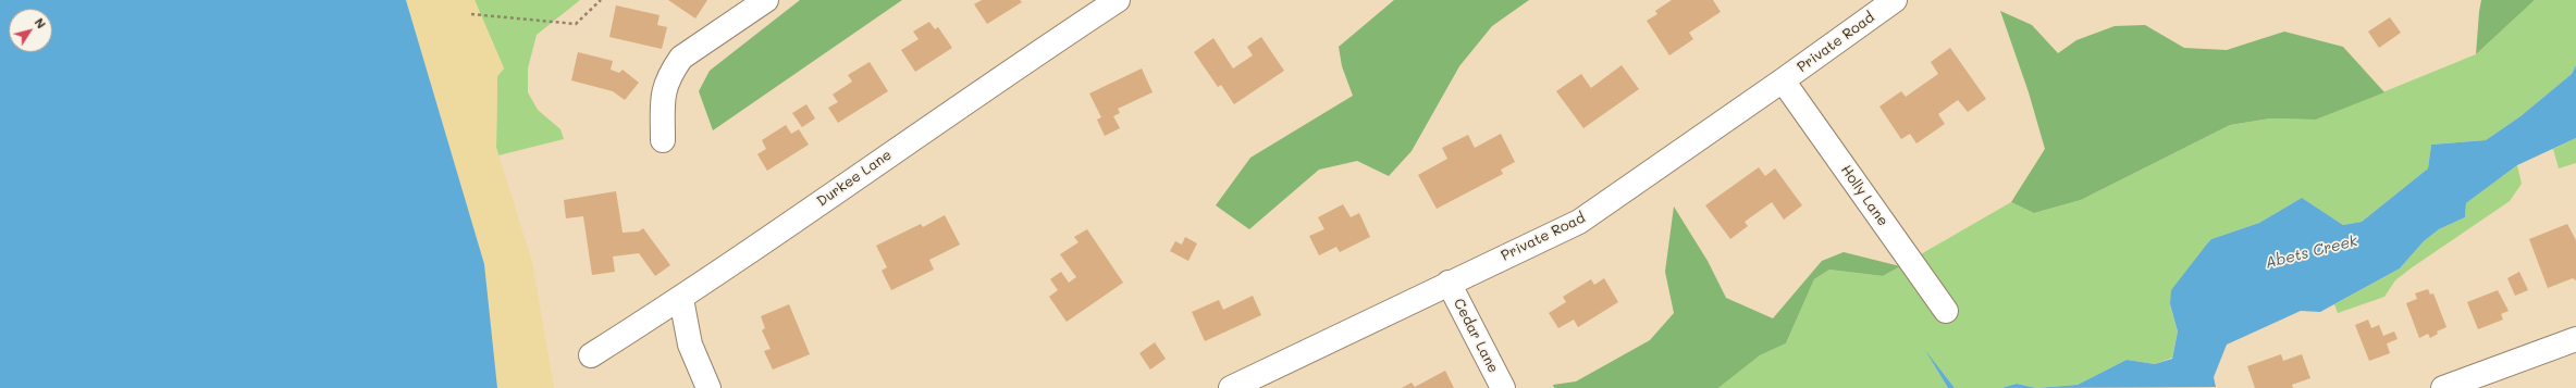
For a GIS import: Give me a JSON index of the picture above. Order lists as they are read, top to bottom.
{
  "streets": {
    "street": [
      "Private Road",
      "Durkee Lane",
      "Holly Lane",
      "Cedar Lane"
    ]
  },
  "crossings": [
    ["Private Road", "Holly Lane"],
    ["Private Road", "Cedar Lane"]
  ],
  "water": ["Abets Creek"],
  "north": "top right"
}
